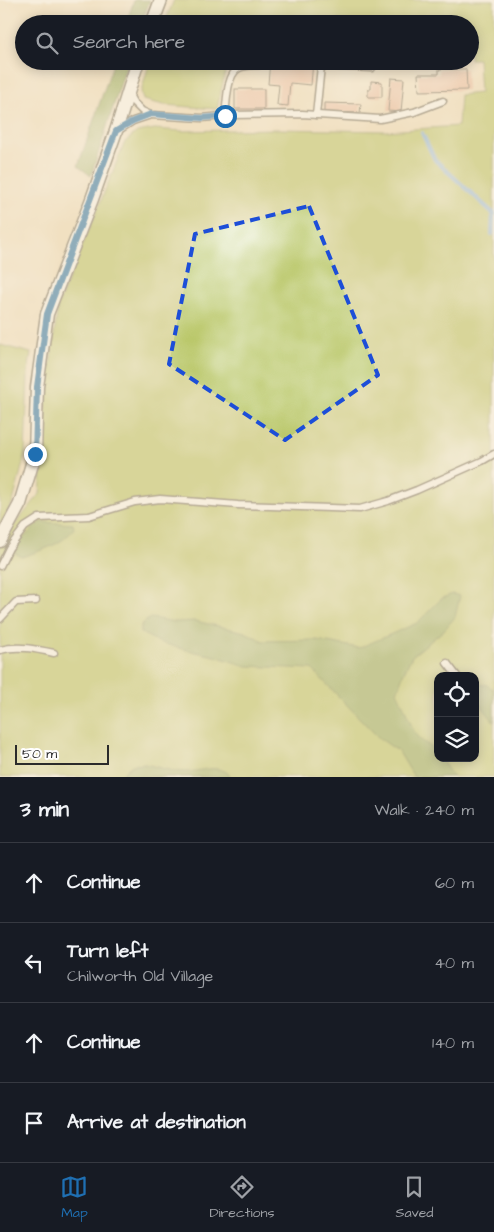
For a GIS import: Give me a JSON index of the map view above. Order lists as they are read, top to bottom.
{
  "scale_bar": "50 m",
  "page": {
    "search": "Search here",
    "scale": "50 m",
    "heading": ["3 min", "Walk · 240 m"],
    "list": [
      ["Continue", "60 m"],
      ["Turn left", "Chilworth Old Village", "40 m"],
      ["Continue", "140 m"],
      "Arrive at destination"
    ],
    "nav": ["Map", "Directions", "Saved"]
  }
}
